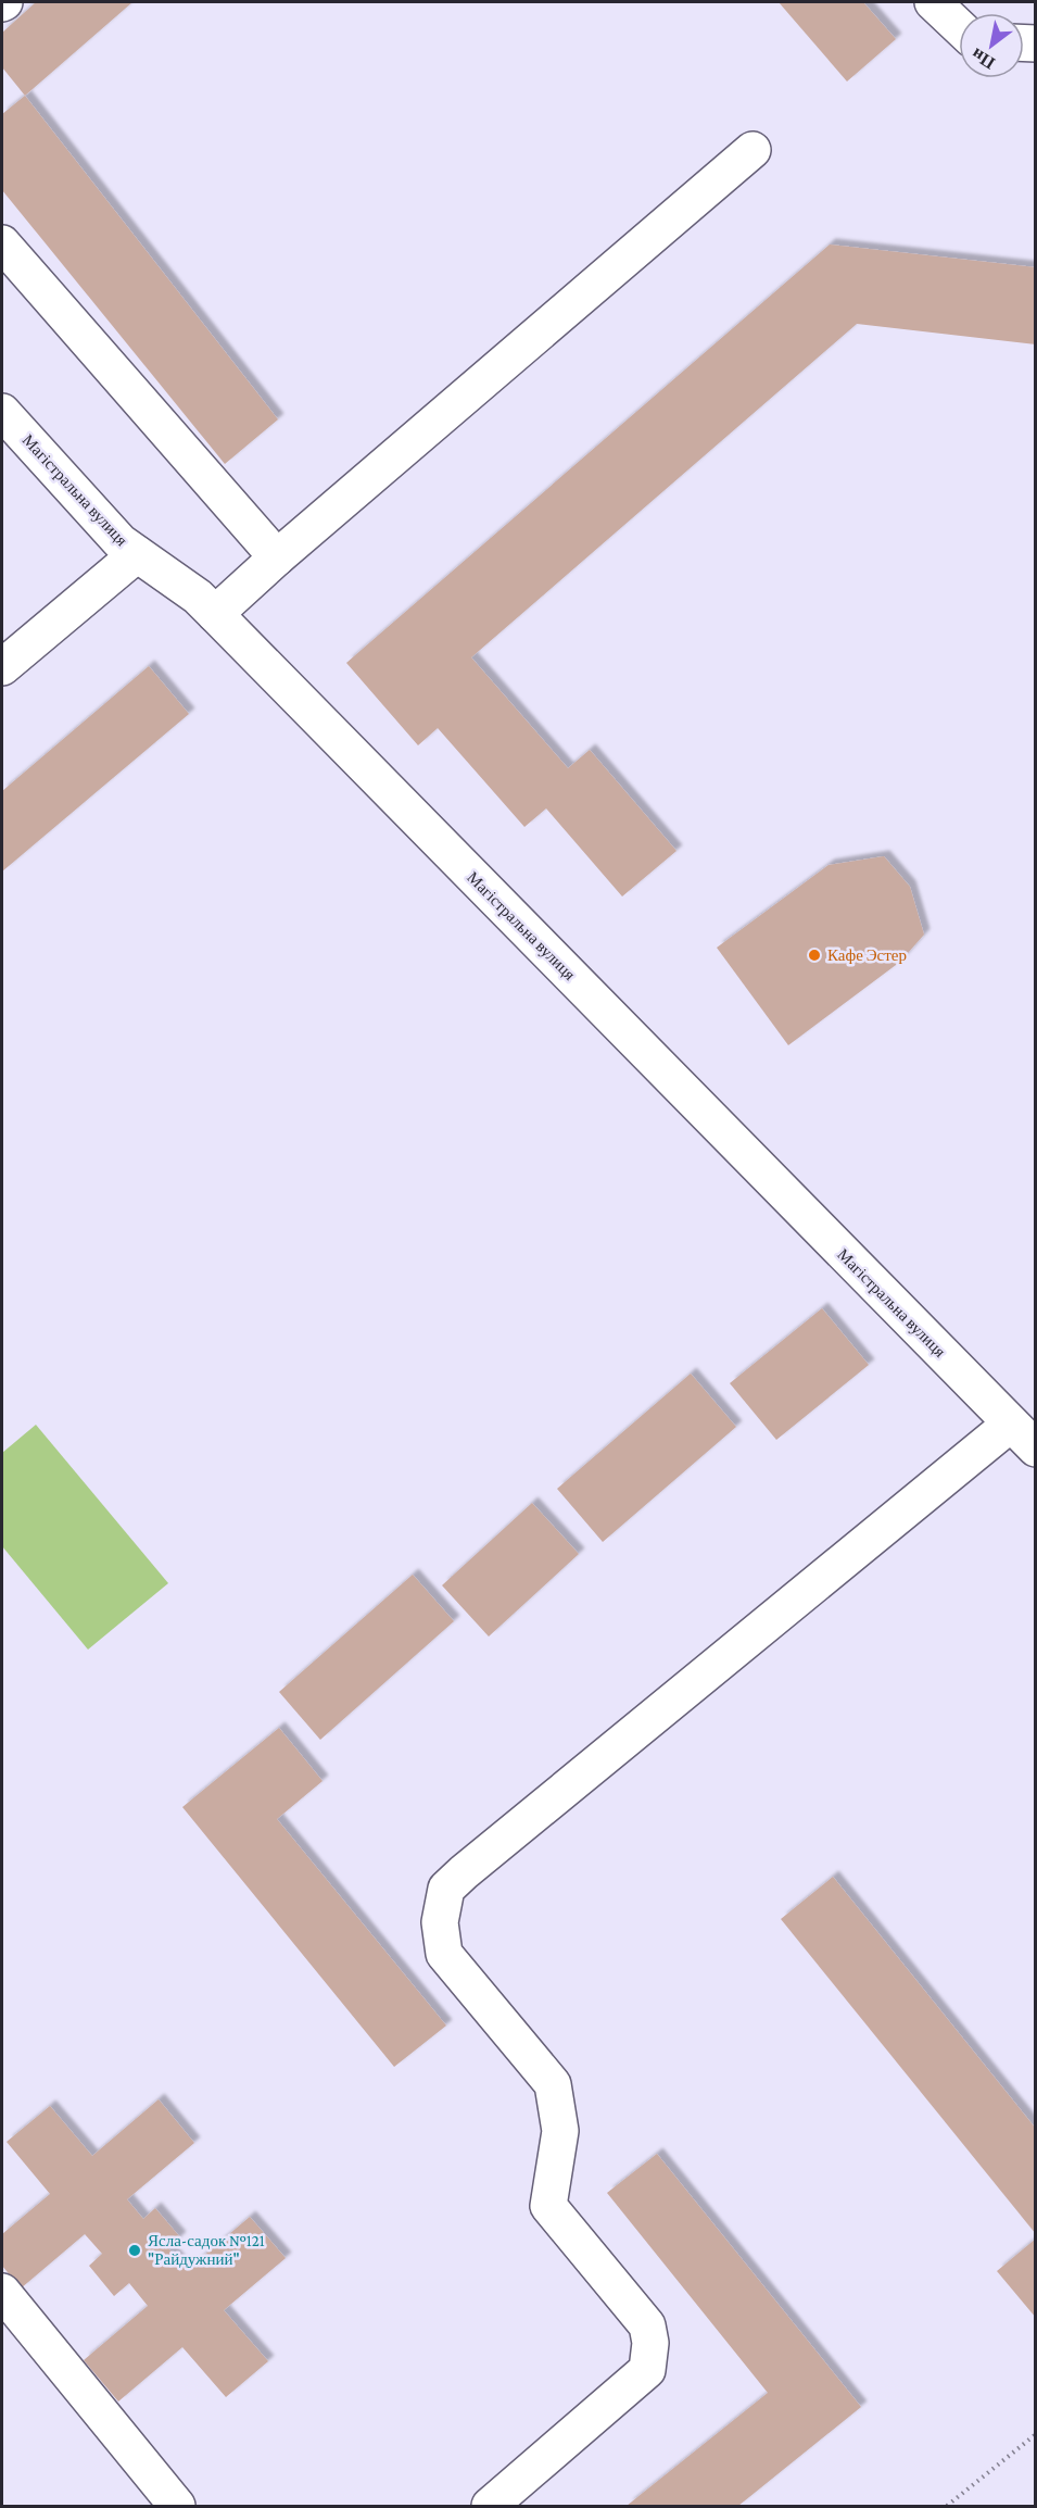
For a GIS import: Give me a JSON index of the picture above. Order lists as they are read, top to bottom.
{
  "streets": {
    "street": ["Магістральна вулиця"]
  },
  "places": ["Кафе Эстер", "Ясла-садок №121 \"Райдужний\""],
  "north": "bottom left"
}
